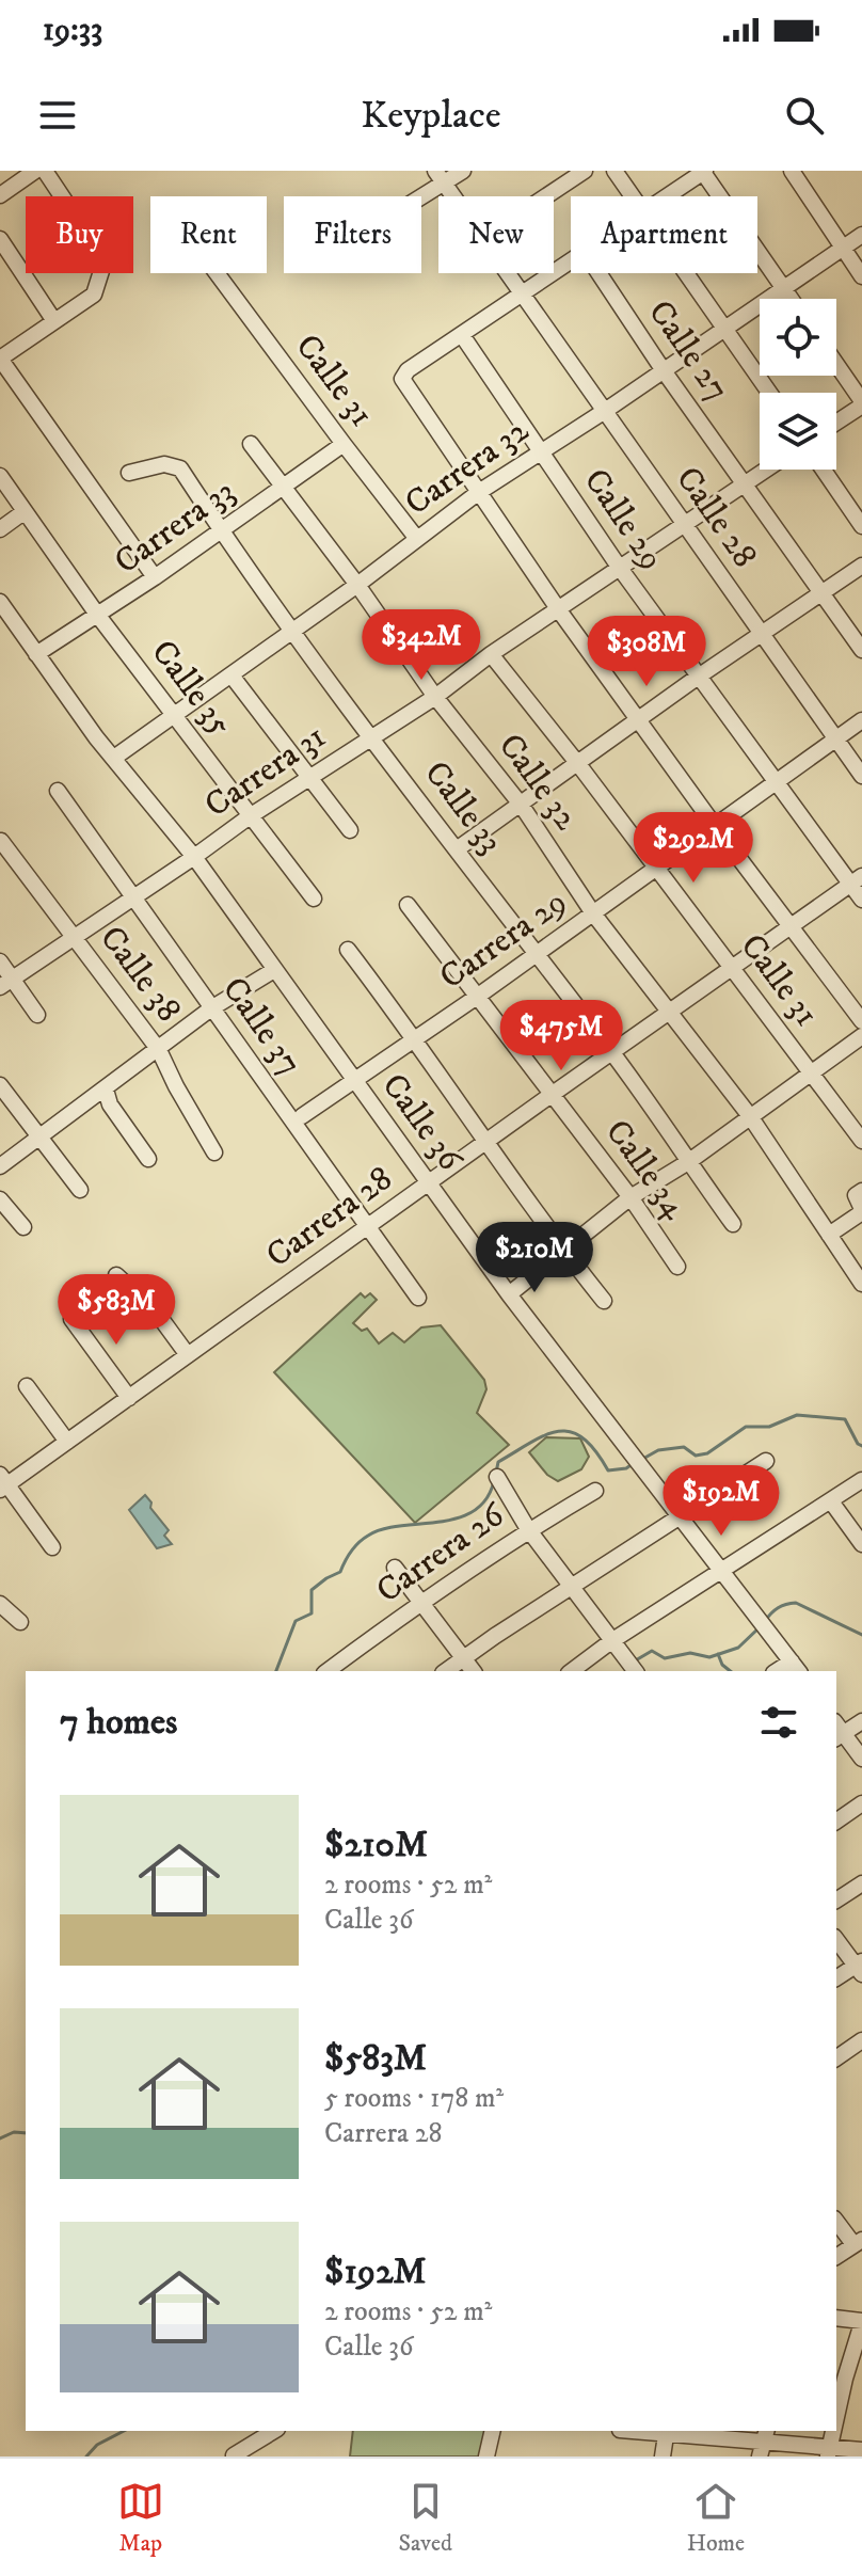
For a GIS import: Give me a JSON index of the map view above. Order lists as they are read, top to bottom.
{
  "streets": {
    "street": [
      "Calle 27",
      "Calle 31",
      "Carrera 32",
      "Calle 28",
      "Calle 29",
      "Carrera 33",
      "Calle 35",
      "Carrera 31",
      "Calle 32",
      "Calle 33",
      "Carrera 29",
      "Calle 38",
      "Calle 37",
      "Calle 36",
      "Calle 34",
      "Carrera 28",
      "Carrera 26"
    ]
  },
  "crossings": [
    ["Calle 27", "Carrera 32"],
    ["Calle 27", "Carrera 31"],
    ["Calle 31", "Carrera 32"],
    ["Calle 31", "Carrera 33"],
    ["Calle 31", "Carrera 31"],
    ["Calle 31", "Carrera 29"],
    ["Calle 31", "Carrera 28"],
    ["Carrera 32", "Calle 28"],
    ["Carrera 32", "Calle 29"],
    ["Carrera 32", "Calle 35"],
    ["Carrera 32", "Calle 32"],
    ["Carrera 32", "Calle 33"],
    ["Carrera 32", "Calle 36"],
    ["Calle 28", "Carrera 31"],
    ["Calle 28", "Carrera 29"],
    ["Calle 29", "Carrera 31"],
    ["Calle 29", "Carrera 29"],
    ["Calle 29", "Carrera 28"],
    ["Carrera 33", "Calle 35"],
    ["Carrera 33", "Calle 32"],
    ["Carrera 33", "Calle 33"],
    ["Carrera 33", "Calle 36"],
    ["Calle 35", "Carrera 31"],
    ["Carrera 31", "Calle 32"],
    ["Carrera 31", "Calle 33"],
    ["Carrera 31", "Calle 38"],
    ["Carrera 31", "Calle 37"],
    ["Carrera 31", "Calle 36"],
    ["Calle 32", "Carrera 29"],
    ["Calle 32", "Carrera 28"],
    ["Calle 33", "Carrera 29"],
    ["Calle 33", "Carrera 28"],
    ["Carrera 29", "Calle 36"],
    ["Carrera 29", "Calle 34"],
    ["Calle 37", "Carrera 28"],
    ["Calle 36", "Carrera 28"],
    ["Calle 34", "Carrera 28"]
  ],
  "page": {
    "status": "19:33",
    "header": "Keyplace",
    "chip": [
      "Buy",
      "Rent",
      "Filters",
      "New",
      "Apartment"
    ],
    "price": [
      "$342M",
      "$308M",
      "$292M",
      "$475M",
      "$210M",
      "$583M",
      "$192M"
    ],
    "heading": "7 homes",
    "list": [
      {
        "name": "$210M",
        "note": "2 rooms · 52 m² · Calle 36"
      },
      {
        "name": "$583M",
        "note": "5 rooms · 178 m² · Carrera 28"
      },
      {
        "name": "$192M",
        "note": "2 rooms · 52 m² · Calle 36"
      }
    ],
    "tabs": ["Map", "Saved", "Home"]
  }
}
